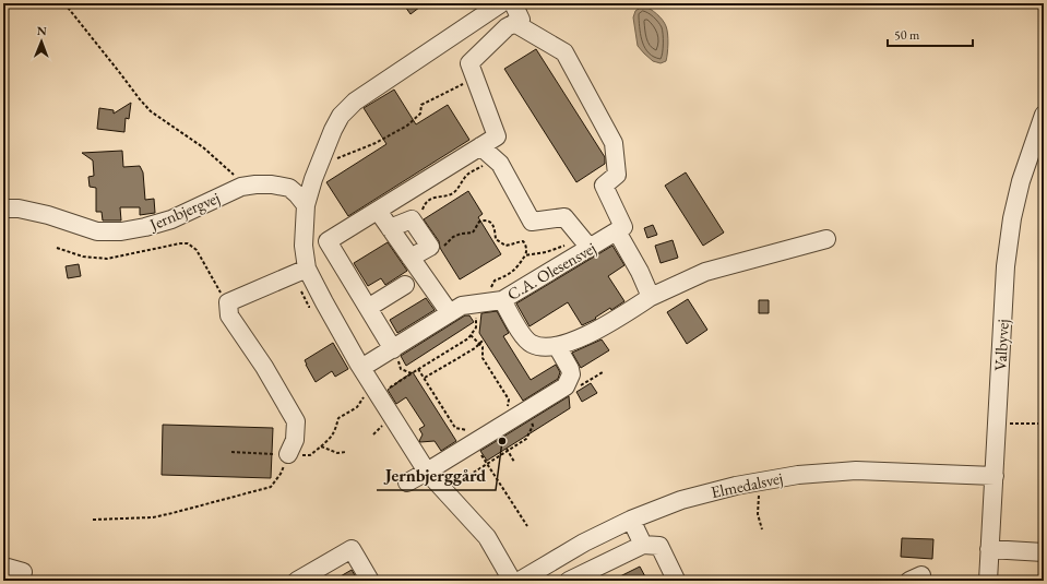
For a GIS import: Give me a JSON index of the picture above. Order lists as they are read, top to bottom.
{
  "streets": {
    "street": [
      "Jernbjergvej",
      "C.A. Olesensvej",
      "Valbyvej",
      "Elmedalsvej"
    ]
  },
  "crossings": [
    ["Valbyvej", "Elmedalsvej"]
  ],
  "places": ["Jernbjerggård"],
  "scale_bar": "50 m",
  "north": "top"
}
